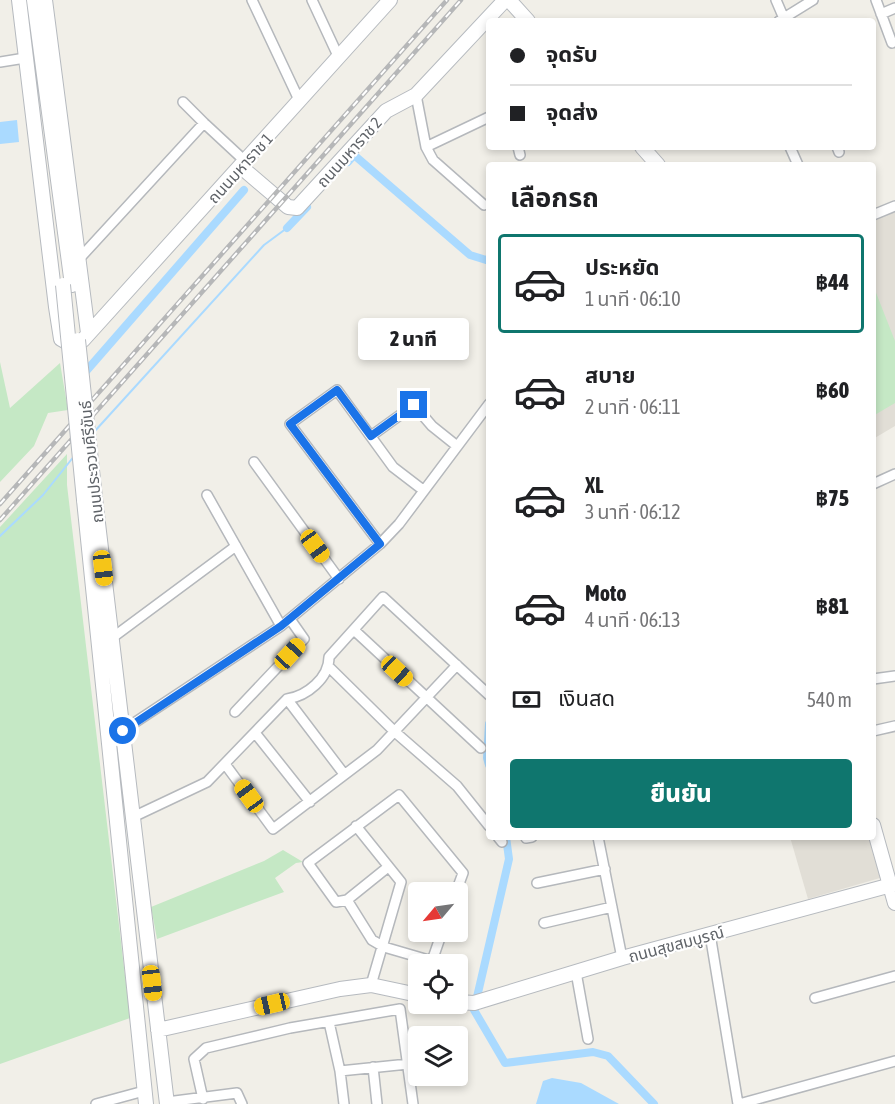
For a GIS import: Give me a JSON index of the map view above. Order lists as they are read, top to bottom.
{
  "streets": {
    "main road": [
      "ถนนมหาราช 2",
      "ถนนมหาราช 1",
      "ถนนประจวบคีรีขันธ์",
      "ถนนสุขสมบูรณ์"
    ]
  },
  "crossings": [
    ["ถนนมหาราช 2", "ถนนมหาราช 1"]
  ],
  "north": "bottom left",
  "page": {
    "banner": ["จุดรับ", "จุดส่ง"],
    "heading": "เลือกรถ",
    "list": [
      {
        "name": "ประหยัด",
        "note": "1 นาที · 06:10",
        "value": "฿44"
      },
      {
        "name": "สบาย",
        "note": "2 นาที · 06:11",
        "value": "฿60"
      },
      {
        "name": "XL",
        "note": "3 นาที · 06:12",
        "value": "฿75"
      },
      {
        "name": "Moto",
        "note": "4 นาที · 06:13",
        "value": "฿81"
      }
    ],
    "bubble": "2 นาที",
    "pay": ["เงินสด", "540 m"],
    "buttons": "ยืนยัน"
  }
}
